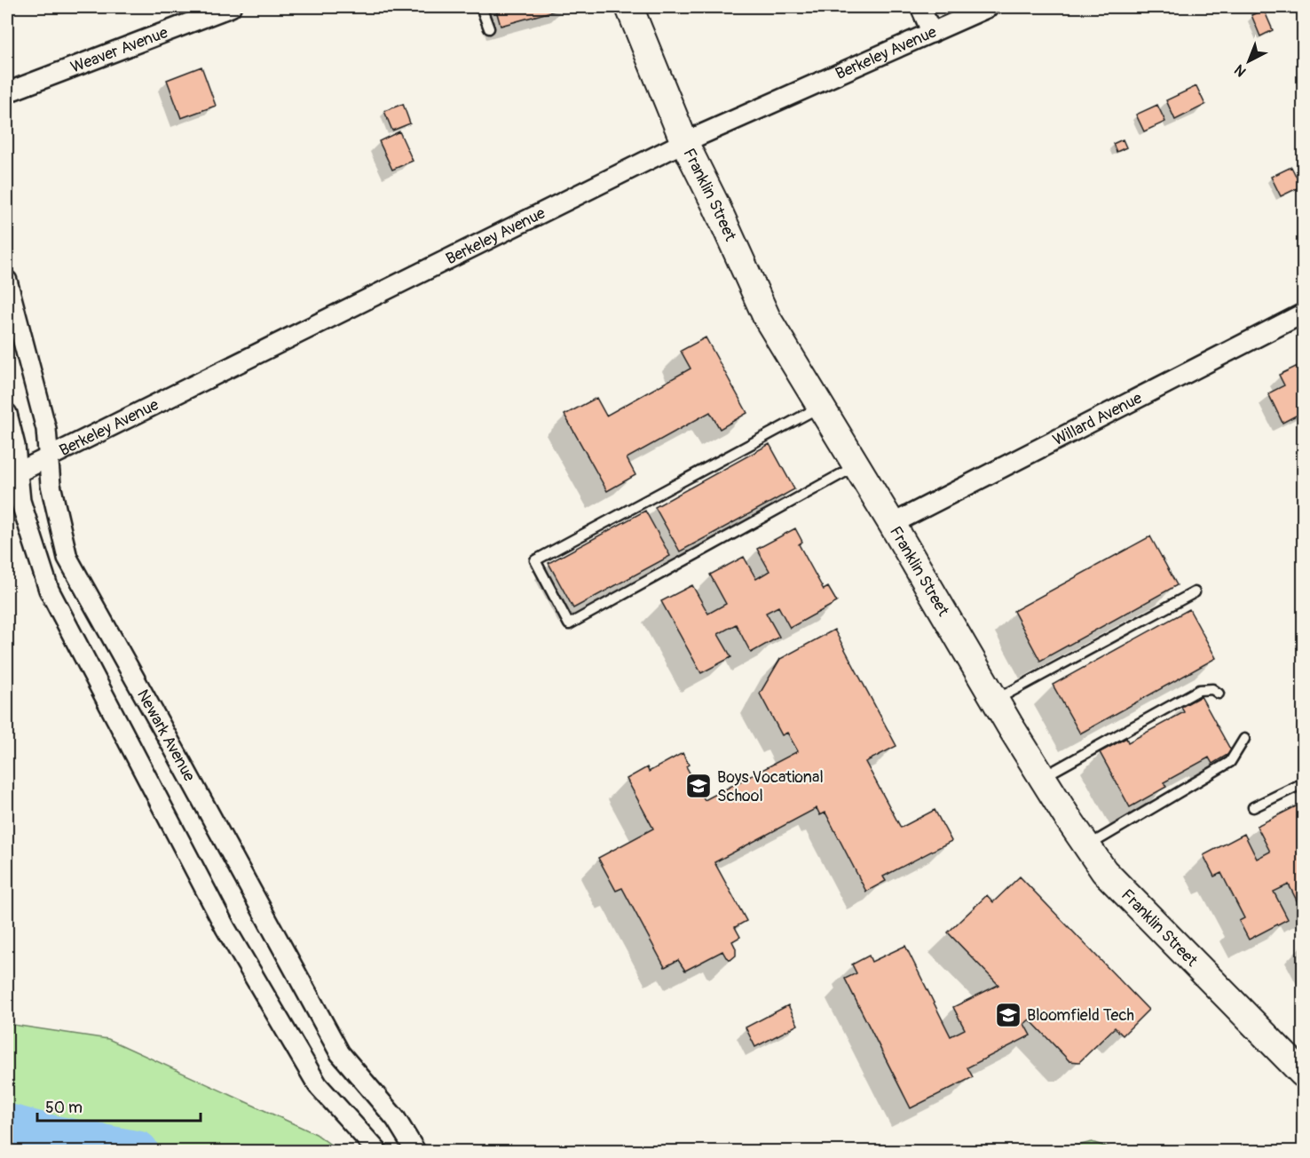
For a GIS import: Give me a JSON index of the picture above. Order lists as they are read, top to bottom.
{
  "streets": {
    "main road": ["Franklin Street"],
    "street": [
      "Weaver Avenue",
      "Berkeley Avenue",
      "Willard Avenue",
      "Newark Avenue"
    ]
  },
  "crossings": [
    ["Berkeley Avenue", "Franklin Street"],
    ["Berkeley Avenue", "Newark Avenue"],
    ["Franklin Street", "Willard Avenue"]
  ],
  "places": {
    "school or university": ["Boys Vocational School", "Bloomfield Tech"]
  },
  "scale_bar": "50 m",
  "north": "bottom left"
}
